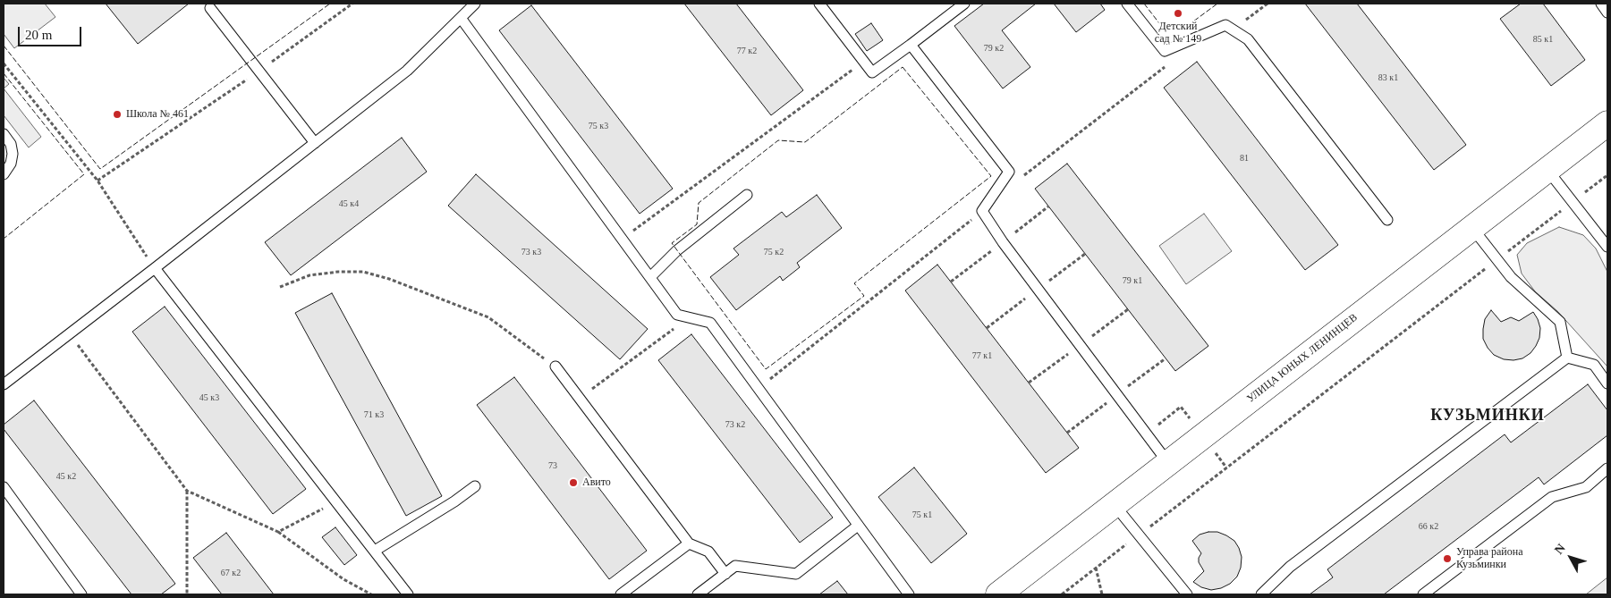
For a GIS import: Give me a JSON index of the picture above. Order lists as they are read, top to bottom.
{
  "streets": {
    "main road": ["УЛИЦА ЮНЫХ ЛЕНИНЦЕВ"]
  },
  "districts": ["КУЗЬМИНКИ"],
  "places": [
    "Детский сад № 149",
    "Школа № 461",
    "Авито",
    "Управа района Кузьминки"
  ],
  "house_numbers": [
    "85 к1",
    "79 к2",
    "77 к2",
    "83 к1",
    "75 к3",
    "81",
    "45 к4",
    "73 к3",
    "75 к2",
    "79 к1",
    "77 к1",
    "45 к3",
    "71 к3",
    "73 к2",
    "73",
    "45 к2",
    "75 к1",
    "66 к2",
    "67 к2"
  ],
  "scale_bar": "20 m",
  "north": "top left"
}
